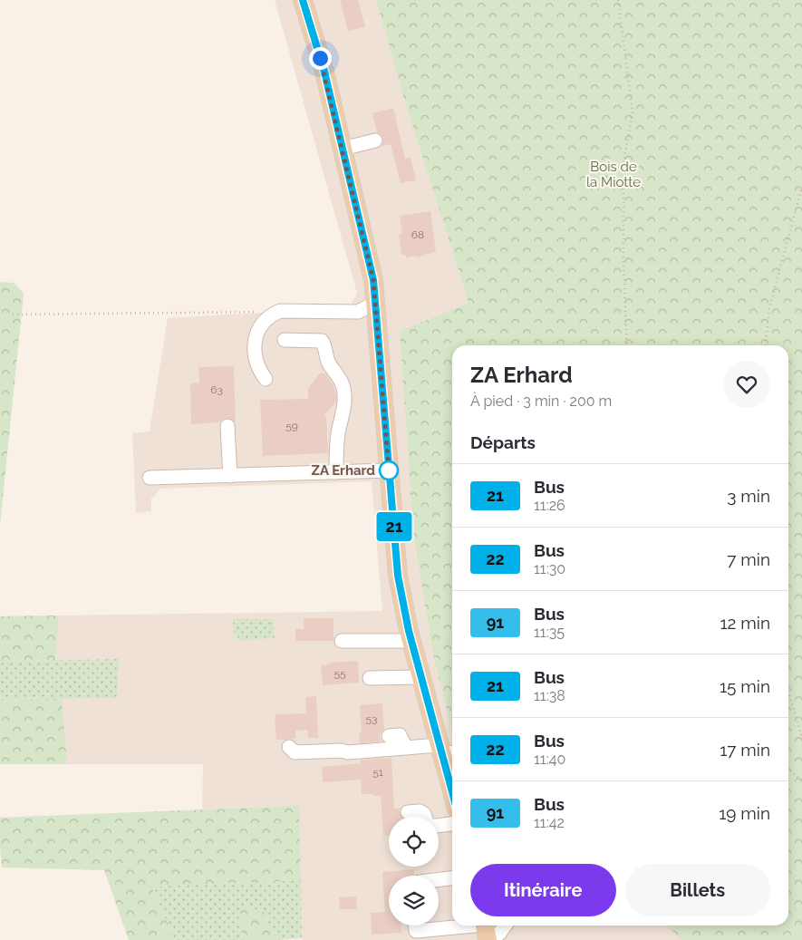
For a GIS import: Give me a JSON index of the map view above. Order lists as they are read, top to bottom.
{
  "parks": ["Bois de la Miotte"],
  "places": ["ZA Erhard"],
  "lines": ["bus line 21"],
  "house_numbers": [
    "68",
    "63",
    "59",
    "55",
    "53",
    "51"
  ],
  "page": {
    "on_map": "21",
    "heading": [
      ["ZA Erhard", "À pied · 3 min · 200 m"],
      "Départs"
    ],
    "list": [
      {
        "mark": "21",
        "name": "Bus",
        "note": "11:26",
        "value": "3 min"
      },
      {
        "mark": "22",
        "name": "Bus",
        "note": "11:30",
        "value": "7 min"
      },
      {
        "mark": "91",
        "name": "Bus",
        "note": "11:35",
        "value": "12 min"
      },
      {
        "mark": "21",
        "name": "Bus",
        "note": "11:38",
        "value": "15 min"
      },
      {
        "mark": "22",
        "name": "Bus",
        "note": "11:40",
        "value": "17 min"
      },
      {
        "mark": "91",
        "name": "Bus",
        "note": "11:42",
        "value": "19 min"
      }
    ],
    "buttons": ["Itinéraire", "Billets"]
  }
}
